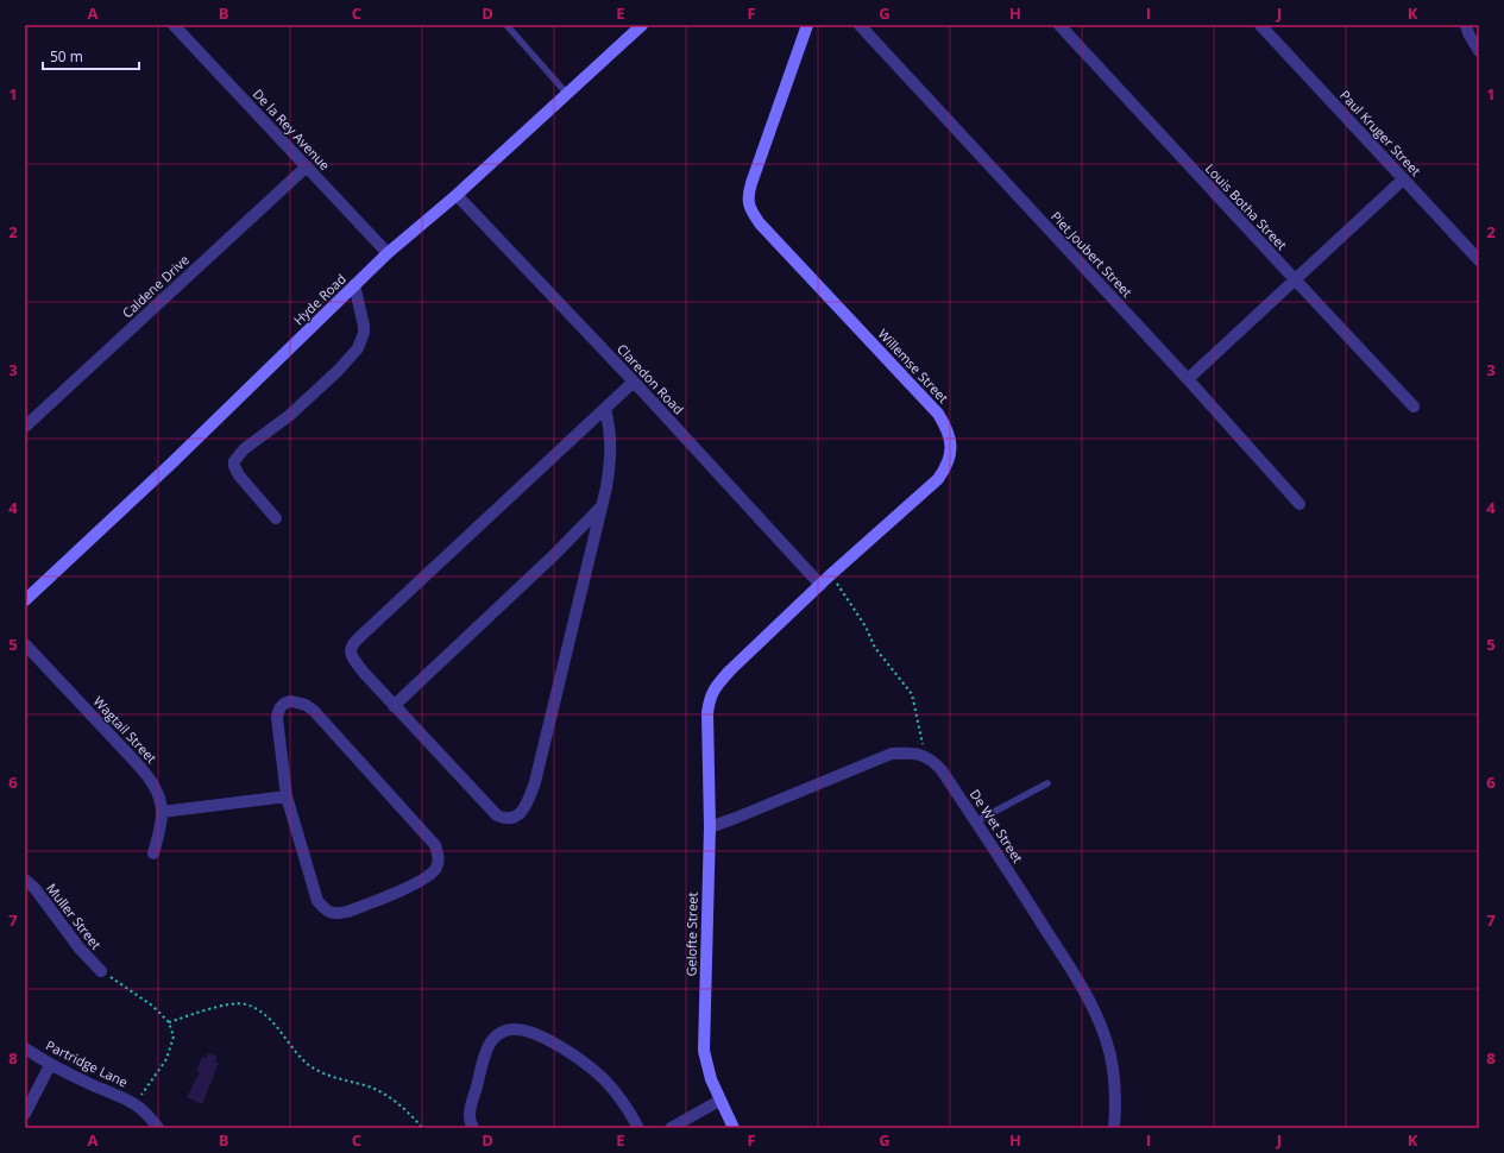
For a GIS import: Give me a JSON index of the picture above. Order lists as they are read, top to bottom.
{
  "streets": {
    "street": [
      "De la Rey Avenue",
      "Paul Kruger Street",
      "Louis Botha Street",
      "Piet Joubert Street",
      "Caldene Drive",
      "Hyde Road",
      "Willemse Street",
      "Claredon Road",
      "Wagtail Street",
      "De Wet Street",
      "Muller Street",
      "Gelofte Street",
      "Partridge Lane"
    ]
  },
  "crossings": [
    ["De la Rey Avenue", "Caldene Drive"],
    ["De la Rey Avenue", "Hyde Road"],
    ["Hyde Road", "Claredon Road"],
    ["Willemse Street", "Claredon Road"],
    ["Willemse Street", "Gelofte Street"]
  ],
  "scale_bar": "50 m",
  "grid": {
    "columns": [
      "A",
      "B",
      "C",
      "D",
      "E",
      "F",
      "G",
      "H",
      "I",
      "J",
      "K"
    ],
    "rows": [
      "1",
      "2",
      "3",
      "4",
      "5",
      "6",
      "7",
      "8"
    ]
  }
}
